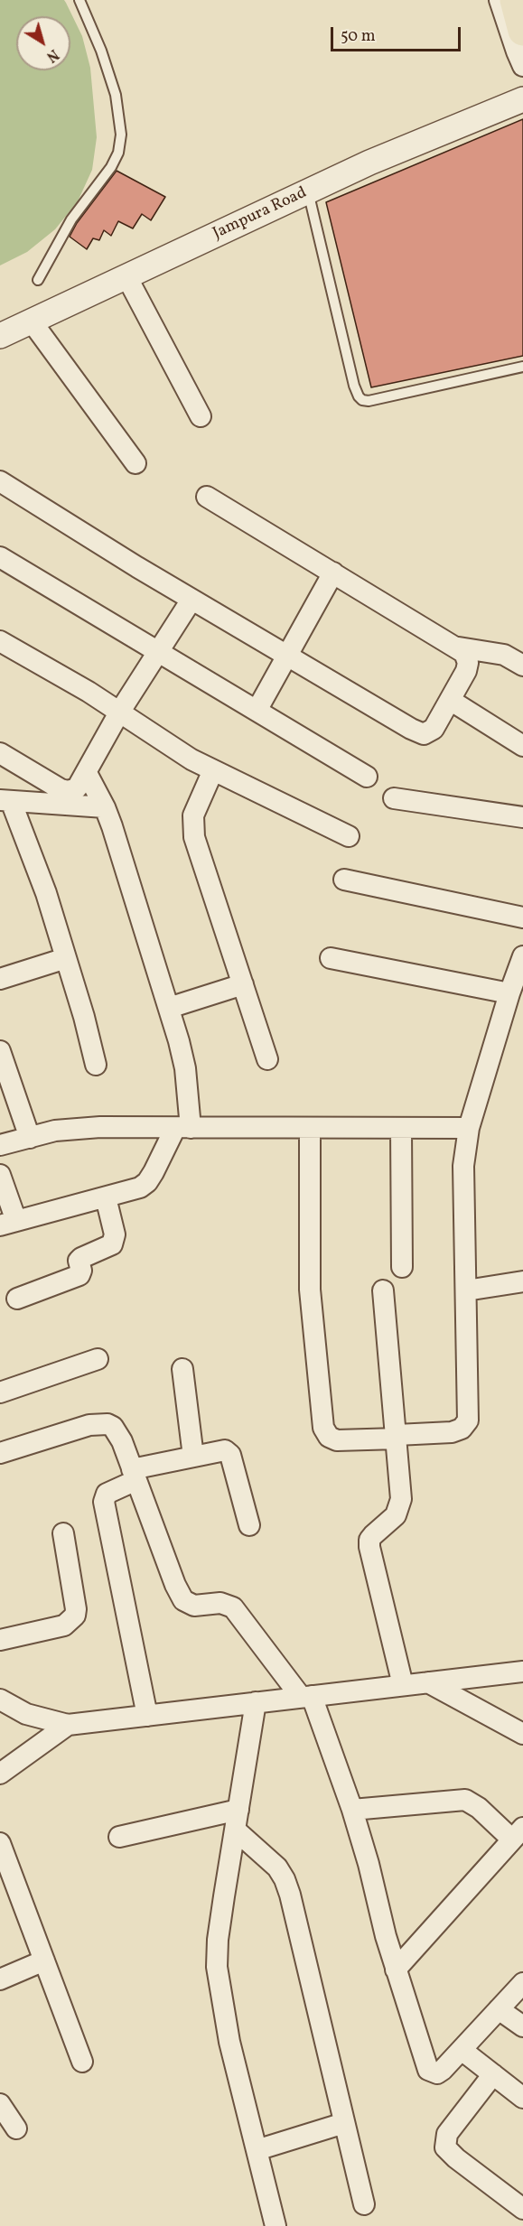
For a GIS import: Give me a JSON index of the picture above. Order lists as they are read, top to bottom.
{
  "streets": {
    "street": ["Jampura Road"]
  },
  "scale_bar": "50 m",
  "north": "bottom right"
}
